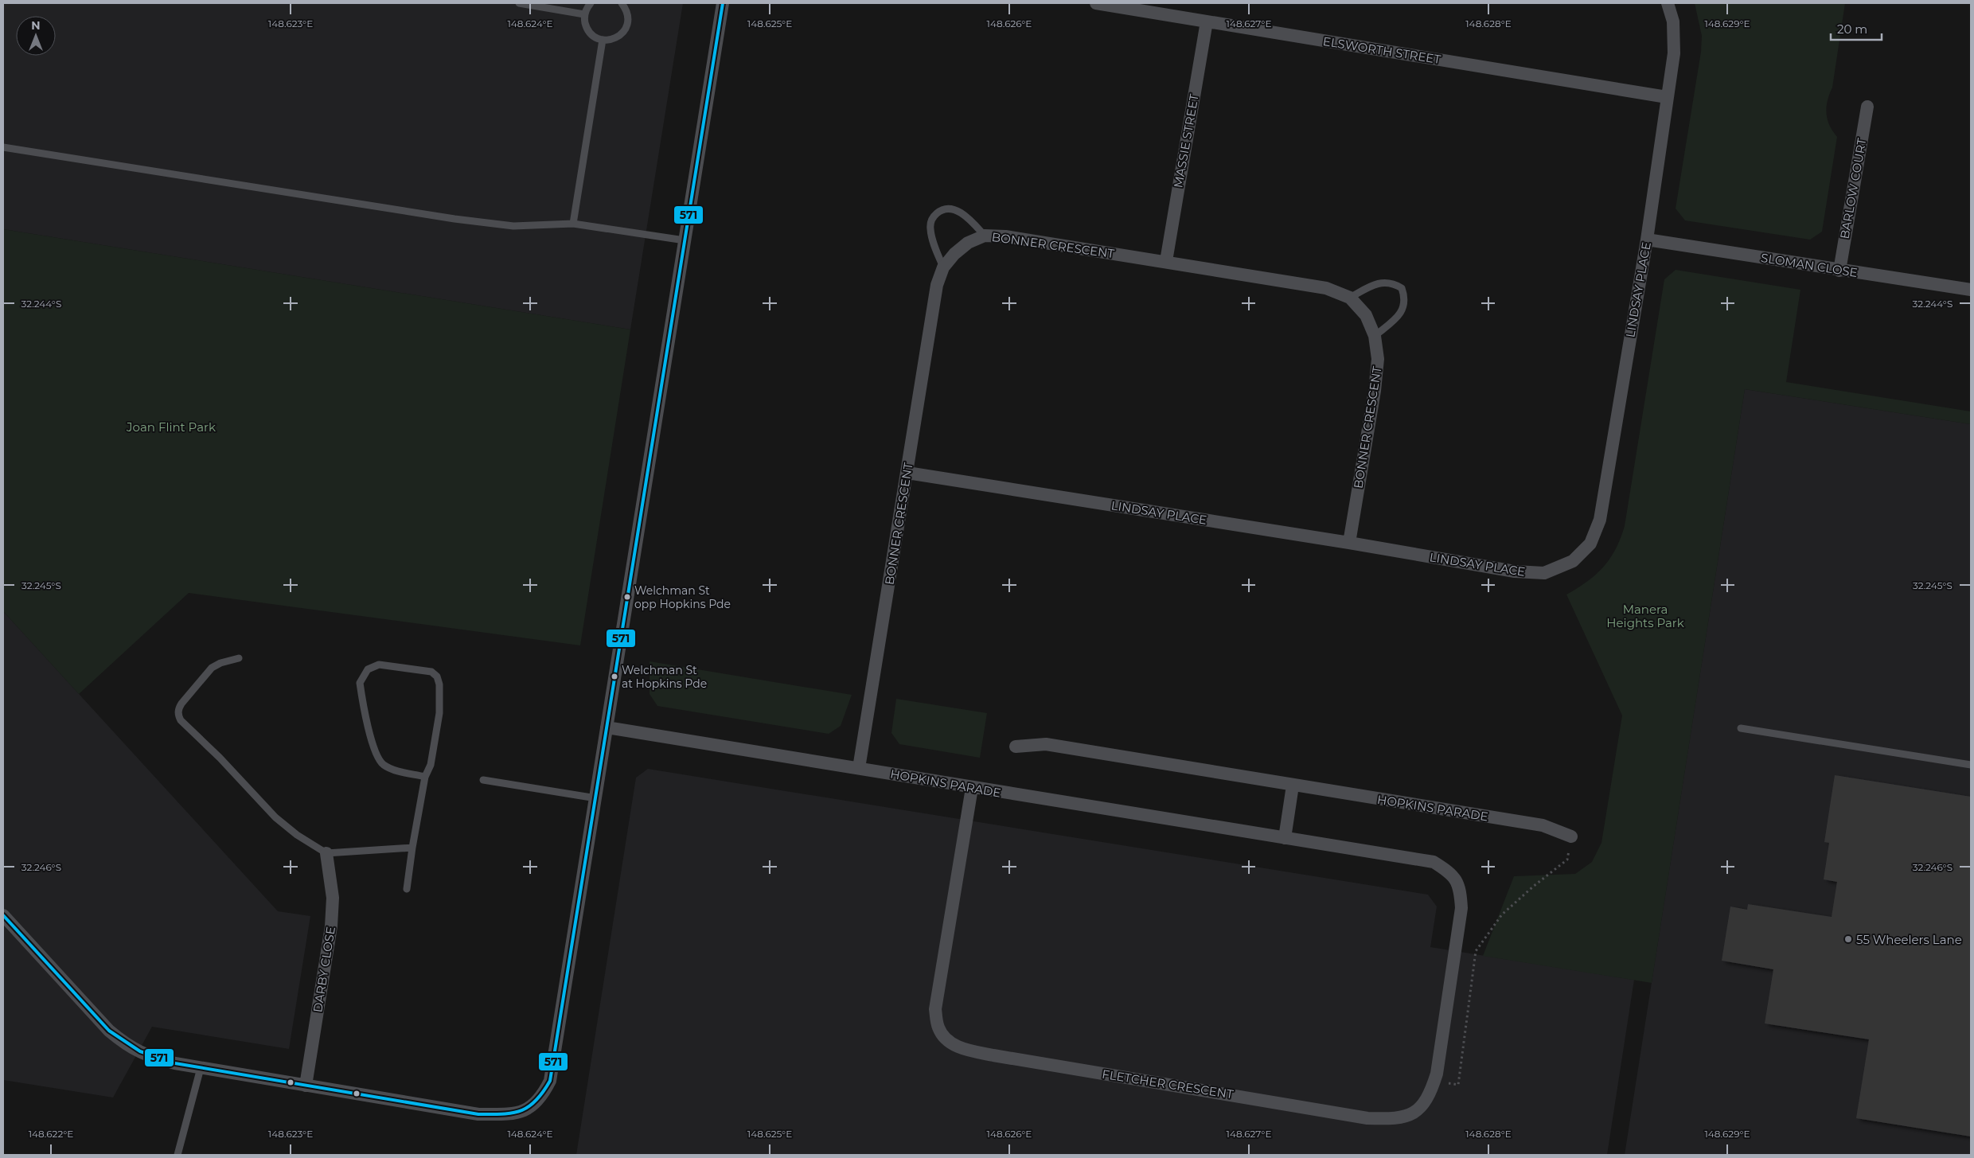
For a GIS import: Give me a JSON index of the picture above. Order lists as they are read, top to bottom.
{
  "streets": {
    "street": [
      "ELSWORTH STREET",
      "MASSIE STREET",
      "BARLOW COURT",
      "BONNER CRESCENT",
      "SLOMAN CLOSE",
      "LINDSAY PLACE",
      "HOPKINS PARADE",
      "DARBY CLOSE",
      "FLETCHER CRESCENT"
    ]
  },
  "crossings": [
    ["ELSWORTH STREET", "MASSIE STREET"],
    ["ELSWORTH STREET", "LINDSAY PLACE"],
    ["MASSIE STREET", "BONNER CRESCENT"],
    ["BARLOW COURT", "SLOMAN CLOSE"],
    ["BONNER CRESCENT", "LINDSAY PLACE"],
    ["BONNER CRESCENT", "HOPKINS PARADE"],
    ["SLOMAN CLOSE", "LINDSAY PLACE"],
    ["HOPKINS PARADE", "FLETCHER CRESCENT"]
  ],
  "parks": ["Joan Flint Park", "Manera Heights Park"],
  "places": ["Welchman St opp Hopkins Pde", "Welchman St at Hopkins Pde", "55 Wheelers Lane"],
  "lines": ["transit line 571"],
  "scale_bar": "20 m",
  "north": "top",
  "coordinates": [
    "148.623°E",
    "148.624°E",
    "148.625°E",
    "148.626°E",
    "148.627°E",
    "148.628°E",
    "148.629°E",
    "32.244°S",
    "32.245°S",
    "32.246°S",
    "148.622°E"
  ]
}
